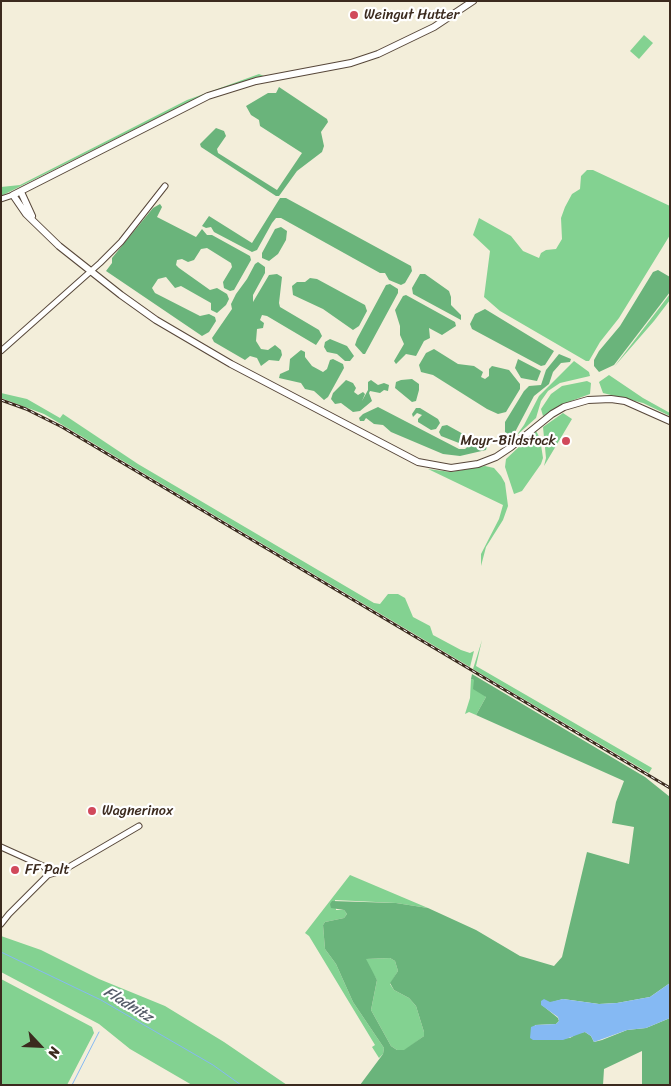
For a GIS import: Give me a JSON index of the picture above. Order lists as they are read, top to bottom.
{
  "water": ["Fladnitz"],
  "places": [
    "Weingut Hutter",
    "Mayr-Bildstock",
    "Wagnerinox",
    "FF Palt"
  ],
  "north": "bottom right"
}
